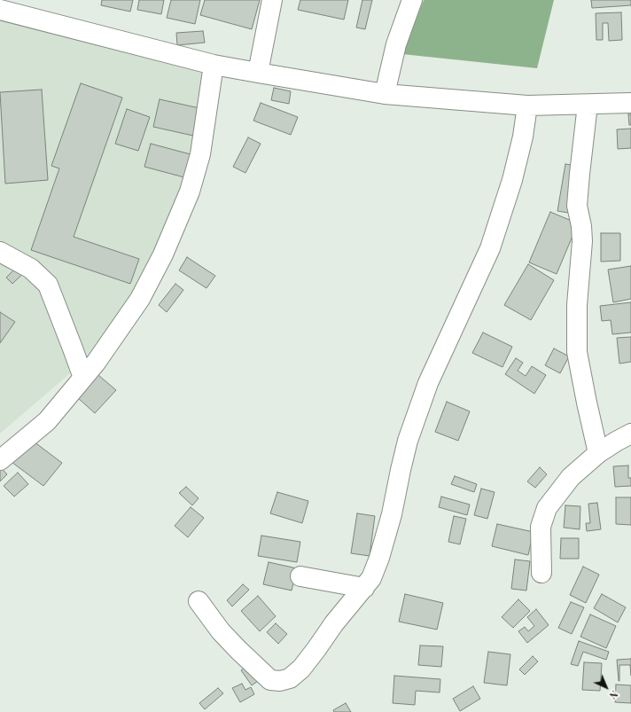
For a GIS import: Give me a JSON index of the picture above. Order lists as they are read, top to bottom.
{
  "north": "bottom right"
}
